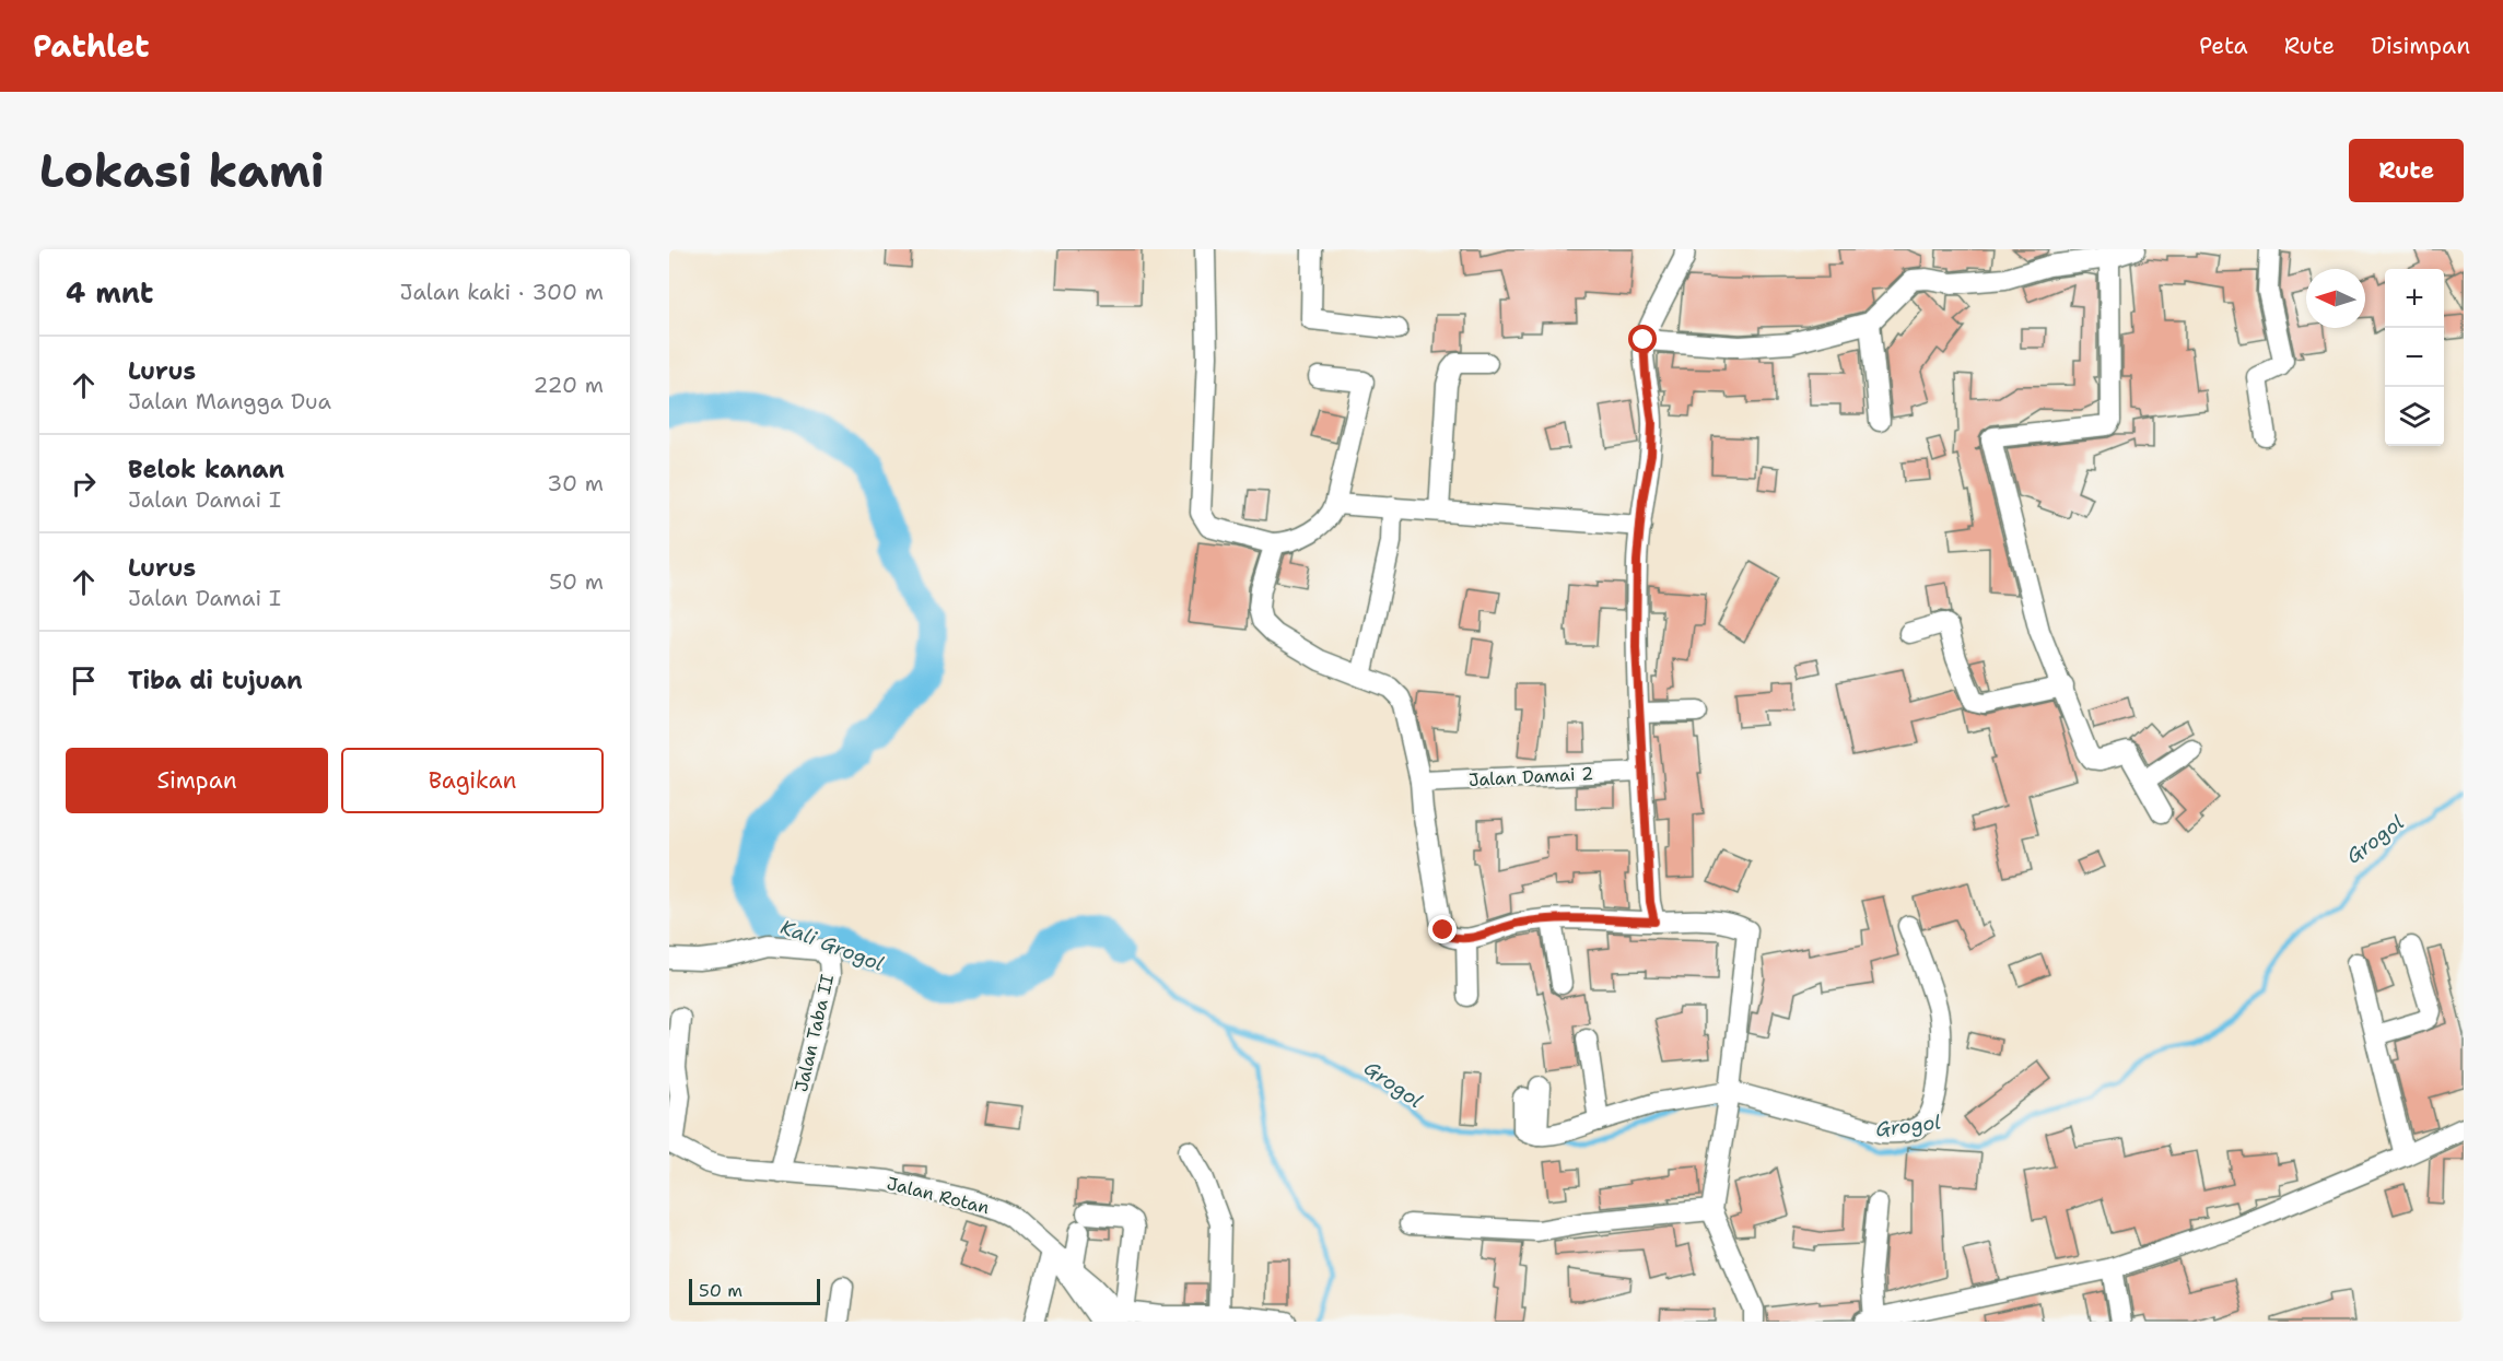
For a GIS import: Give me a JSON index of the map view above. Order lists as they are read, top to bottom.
{
  "streets": {
    "street": ["Jalan Damai 2", "Jalan Taba II", "Jalan Rotan"]
  },
  "crossings": [
    ["Jalan Taba II", "Jalan Rotan"]
  ],
  "water": ["Grogol", "Kali Grogol"],
  "scale_bar": "50 m",
  "north": "left",
  "page": {
    "header": "Pathlet",
    "nav": ["Peta", "Rute", "Disimpan"],
    "buttons": [
      "Rute",
      ["Simpan", "Bagikan"]
    ],
    "title": "Lokasi kami",
    "heading": ["4 mnt", "Jalan kaki · 300 m"],
    "map_buttons": ["+", "−"],
    "list": [
      ["Lurus", "Jalan Mangga Dua", "220 m"],
      ["Belok kanan", "Jalan Damai I", "30 m"],
      ["Lurus", "Jalan Damai I", "50 m"],
      "Tiba di tujuan"
    ],
    "scale": "50 m"
  }
}
